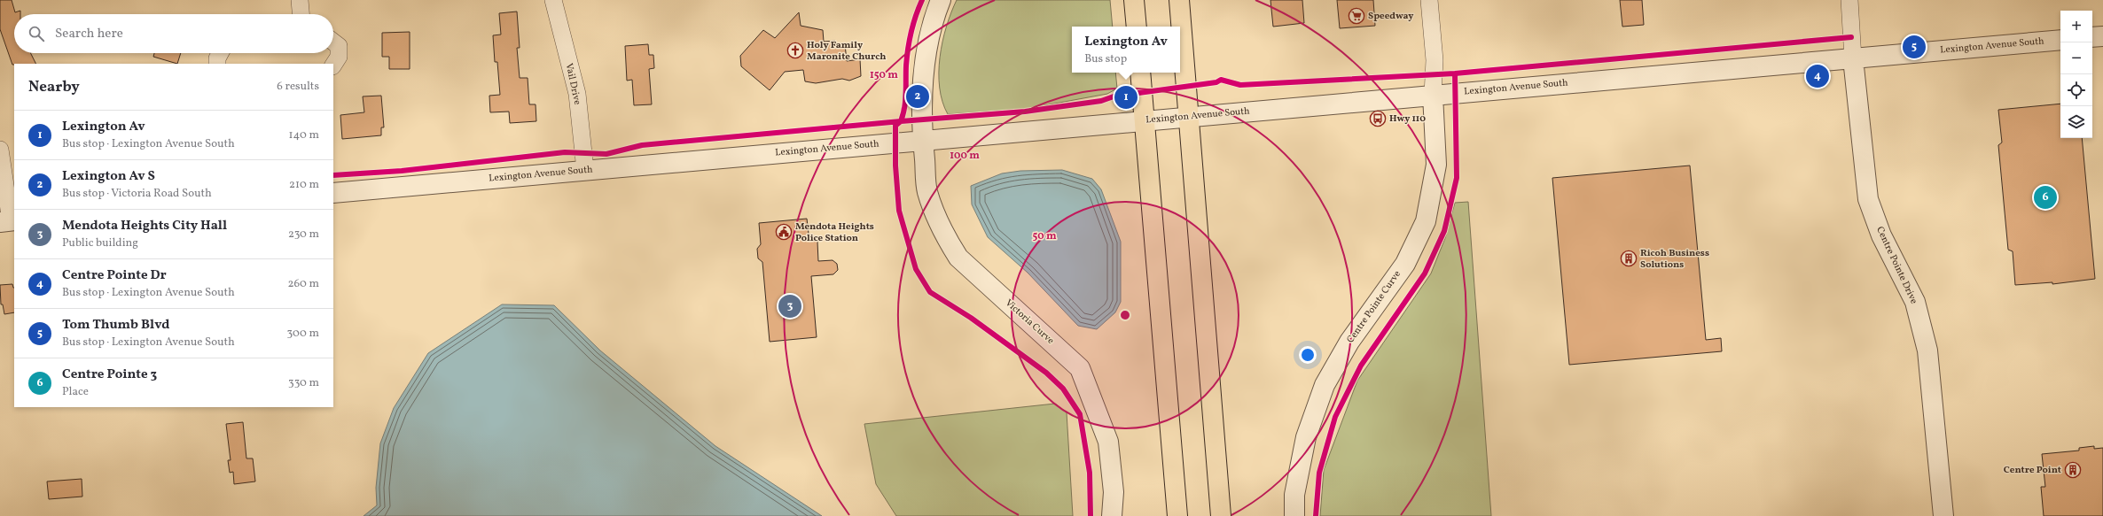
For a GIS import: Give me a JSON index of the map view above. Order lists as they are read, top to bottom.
{
  "streets": {
    "street": [
      "Lexington Avenue South",
      "Vail Drive",
      "Centre Pointe Drive",
      "Centre Pointe Curve",
      "Victoria Curve"
    ]
  },
  "crossings": [
    ["Lexington Avenue South", "Vail Drive"],
    ["Lexington Avenue South", "Centre Pointe Drive"],
    ["Lexington Avenue South", "Centre Pointe Curve"],
    ["Lexington Avenue South", "Victoria Curve"]
  ],
  "places": {
    "supermarket": ["Speedway"],
    "church": ["Holy Family Maronite Church"],
    "bus stop": ["Hwy 110"],
    "public building": ["Mendota Heights Police Station"],
    "building": ["Ricoh Business Solutions", "Centre Point"]
  },
  "page": {
    "map_buttons": ["+", "−"],
    "search": "Search here",
    "popup": ["Lexington Av", "Bus stop"],
    "pins": [
      "5",
      "4",
      "2",
      "1",
      "6",
      "3"
    ],
    "heading": ["Nearby", "6 results"],
    "list": [
      {
        "mark": "1",
        "name": "Lexington Av",
        "note": "Bus stop · Lexington Avenue South",
        "value": "140 m"
      },
      {
        "mark": "2",
        "name": "Lexington Av S",
        "note": "Bus stop · Victoria Road South",
        "value": "210 m"
      },
      {
        "mark": "3",
        "name": "Mendota Heights City Hall",
        "note": "Public building",
        "value": "230 m"
      },
      {
        "mark": "4",
        "name": "Centre Pointe Dr",
        "note": "Bus stop · Lexington Avenue South",
        "value": "260 m"
      },
      {
        "mark": "5",
        "name": "Tom Thumb Blvd",
        "note": "Bus stop · Lexington Avenue South",
        "value": "300 m"
      },
      {
        "mark": "6",
        "name": "Centre Pointe 3",
        "note": "Place",
        "value": "330 m"
      }
    ]
  },
  "rings": ["150 m", "100 m", "50 m"]
}
